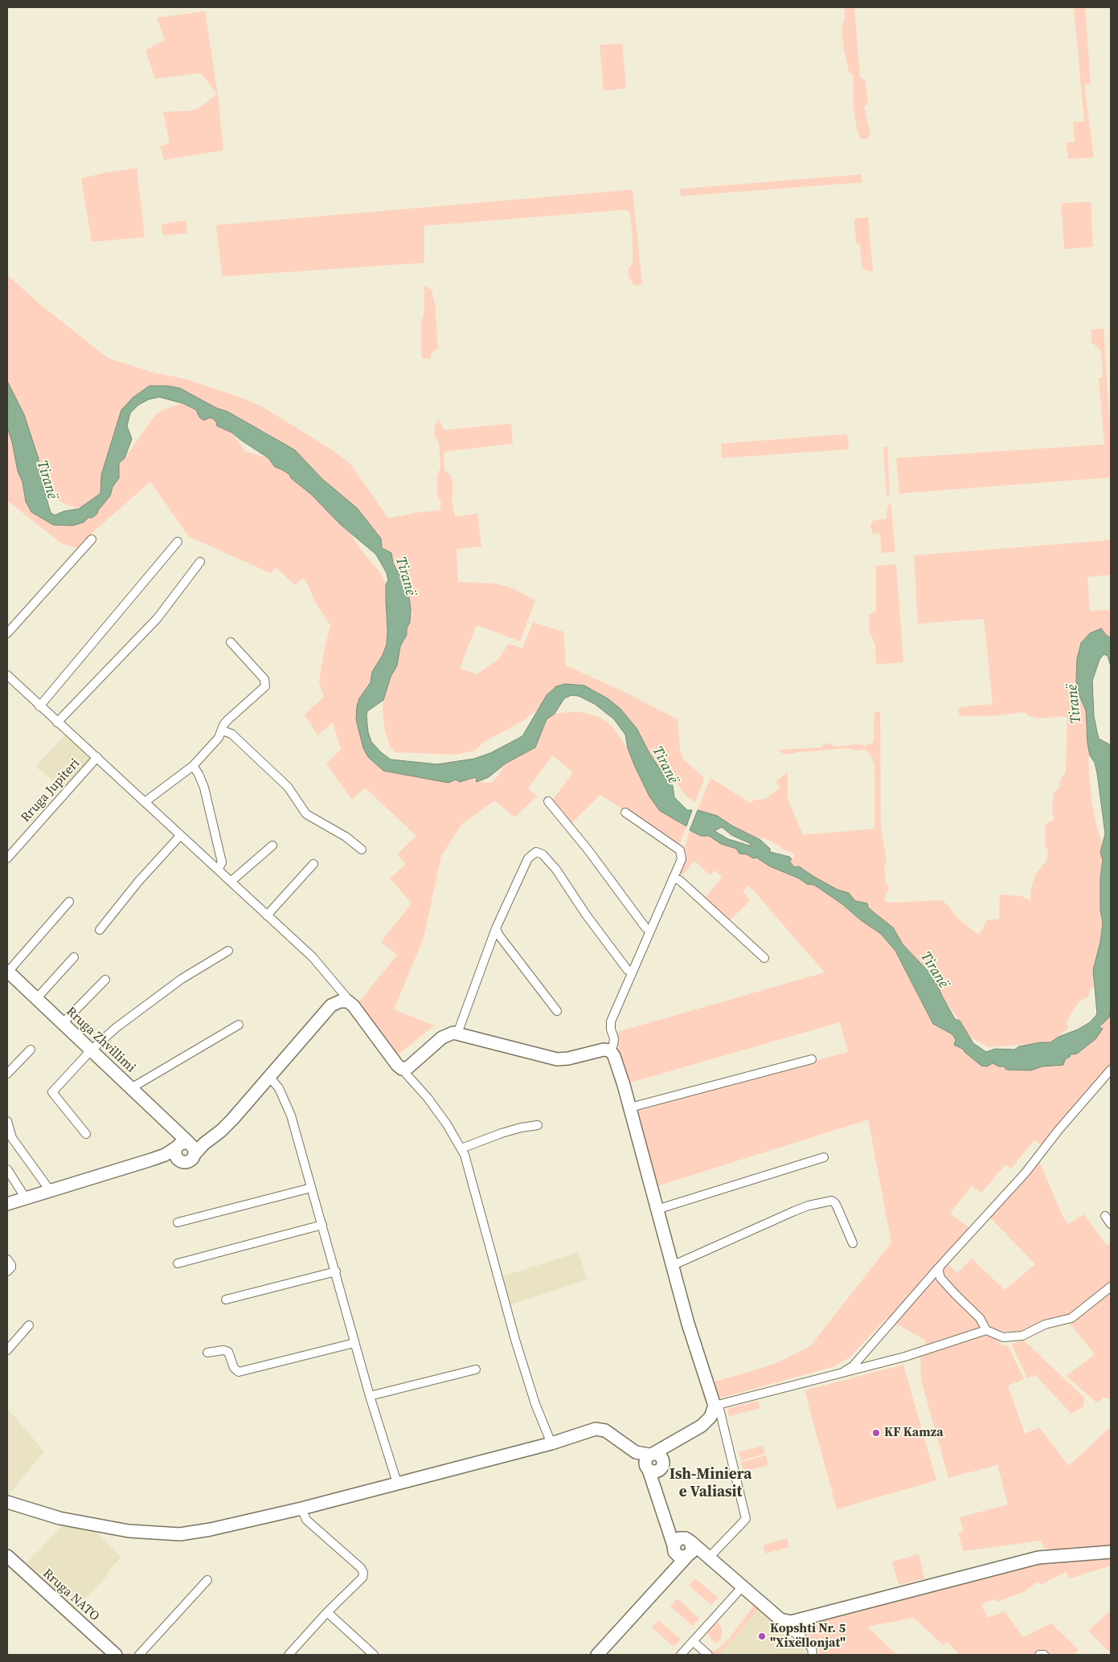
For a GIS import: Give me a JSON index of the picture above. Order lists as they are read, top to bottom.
{
  "streets": {
    "street": ["Rruga Jupiteri", "Rruga Zhvillimi", "Rruga NATO"]
  },
  "districts": ["Ish-Miniera e Valiasit"],
  "water": ["Tiranë"],
  "places": ["KF Kamza", "Kopshti Nr. 5 \"Xixëllonjat\""]
}
